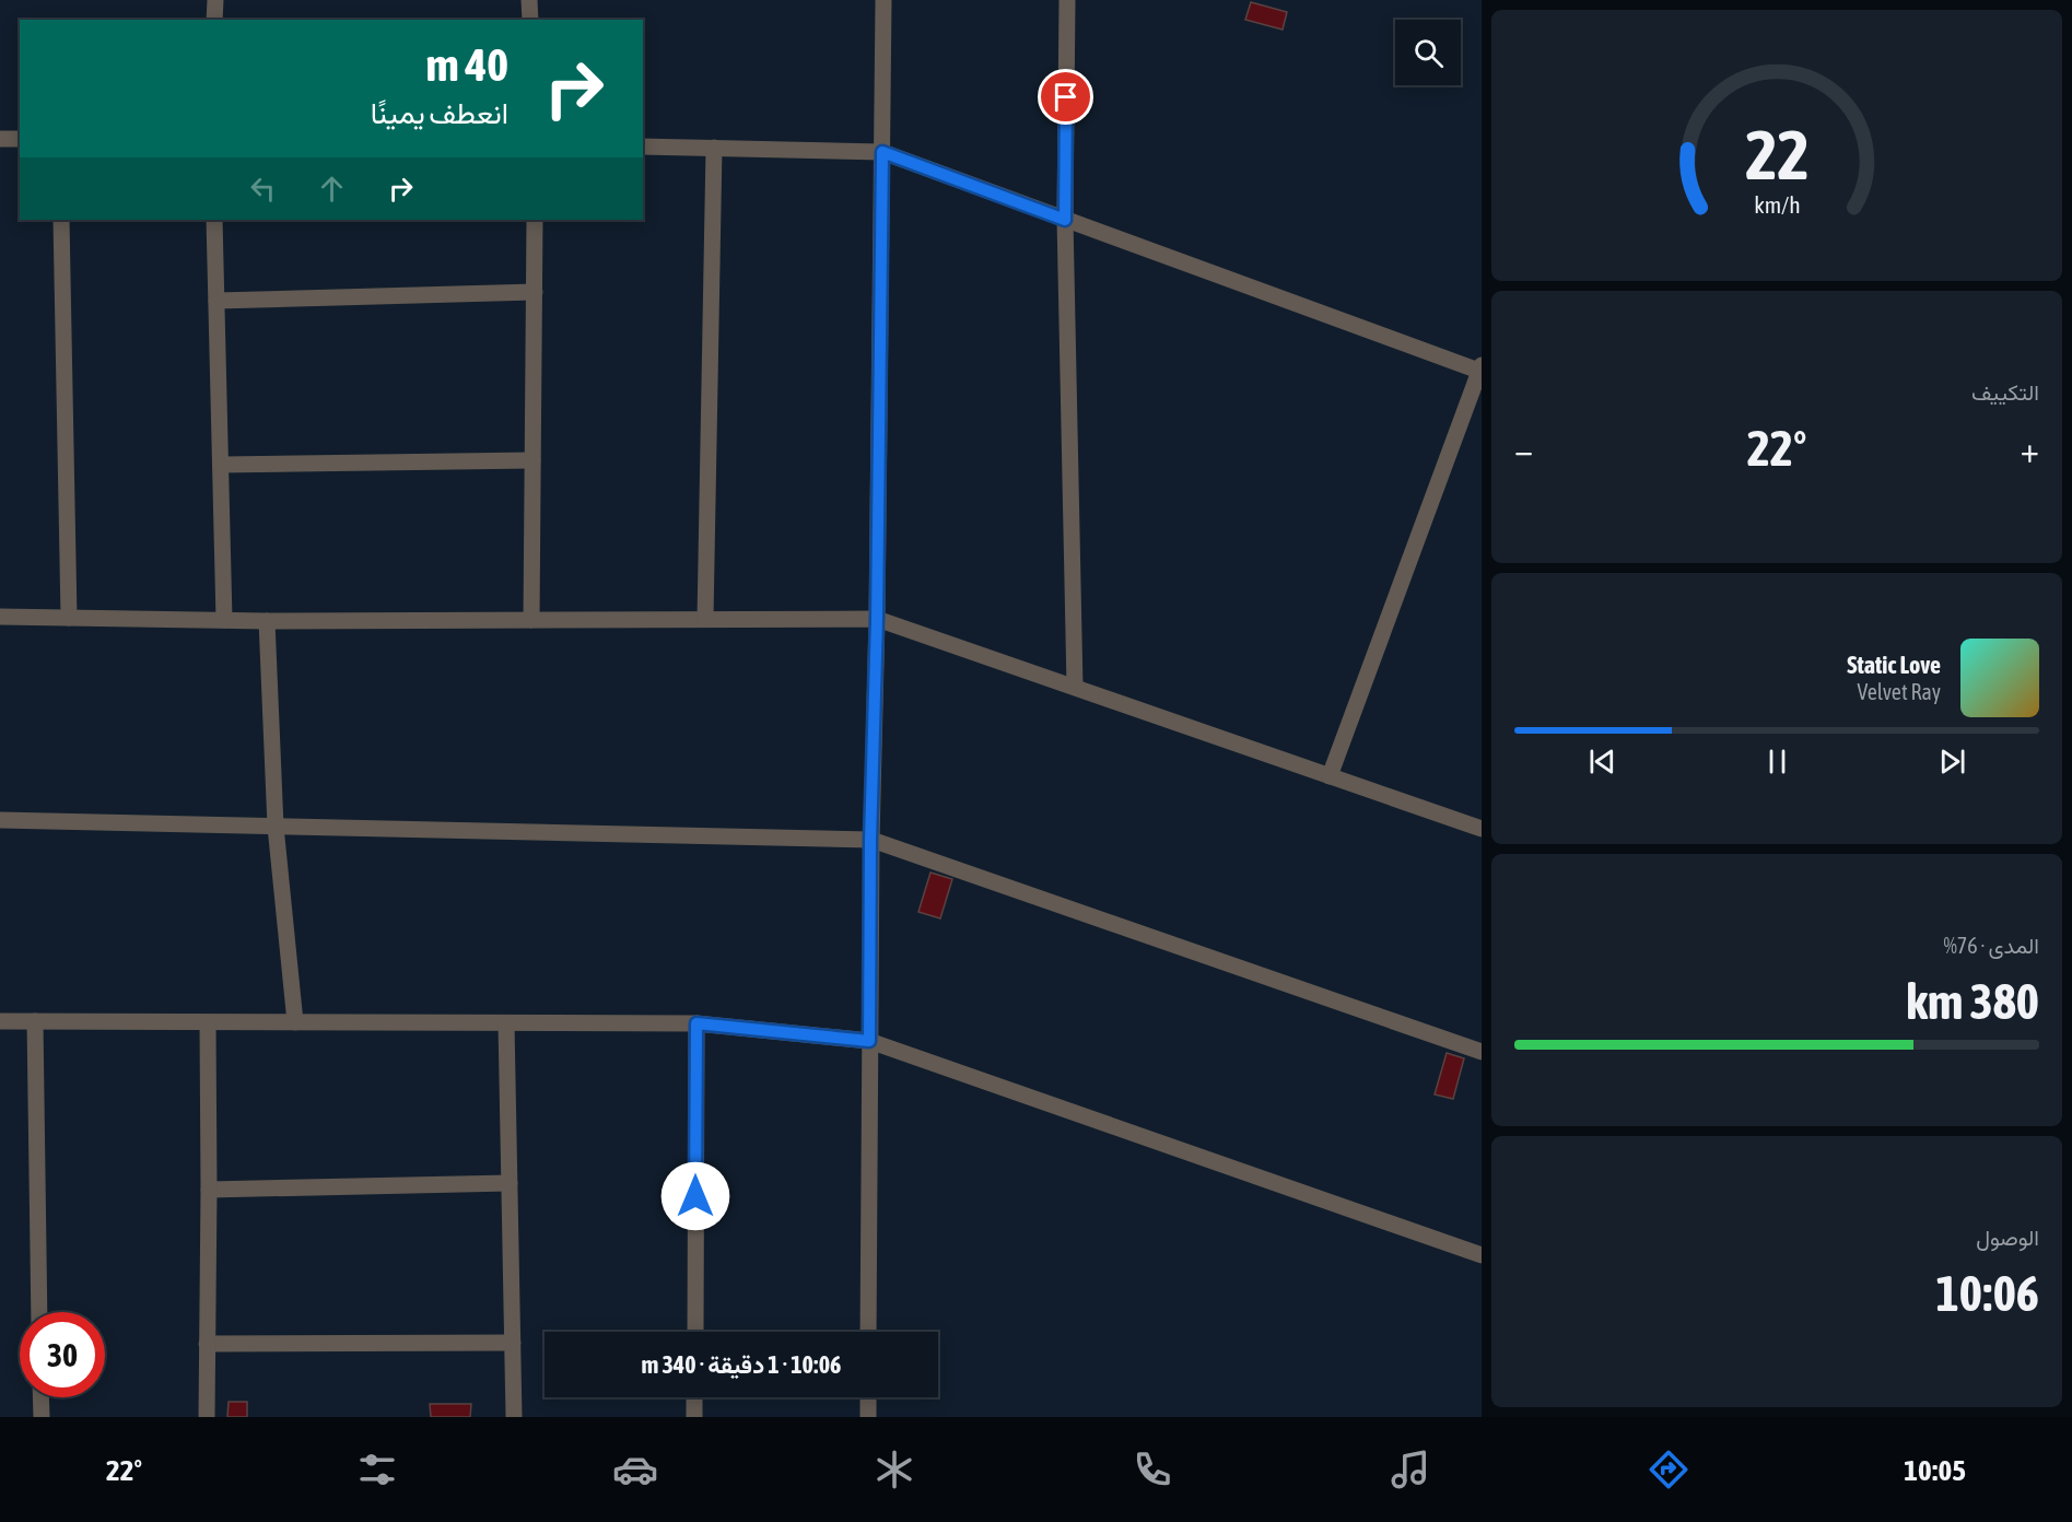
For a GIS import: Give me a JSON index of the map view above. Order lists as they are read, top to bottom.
{
  "page": {
    "turn": ["40 m", "انعطف يمينًا"],
    "tile": [
      "التكييف",
      ["المدى · 76%", "380 km"],
      ["الوصول", "10:06"]
    ],
    "heat": ["−", "22°", "+"],
    "song": ["Static Love", "Velvet Ray"],
    "limit": "30",
    "trip": "10:06 · 1 دقيقة · 340 m",
    "tabs": ["10:05", "22°"],
    "gauge": ["22", "km/h"]
  }
}
